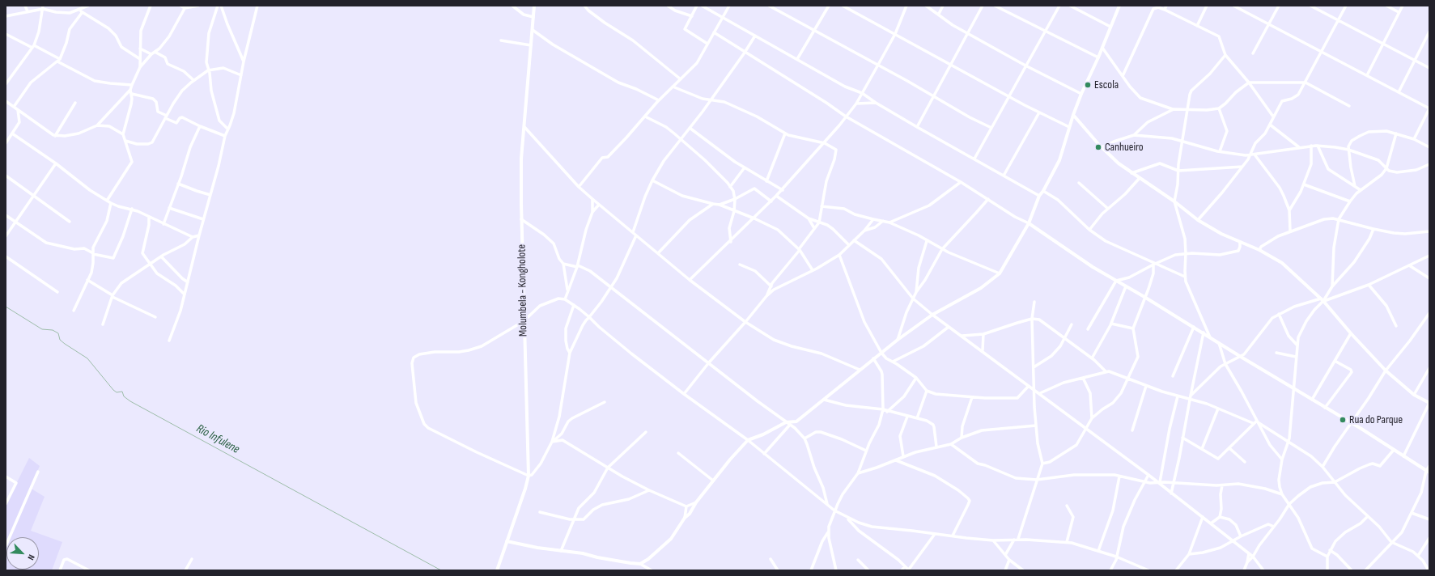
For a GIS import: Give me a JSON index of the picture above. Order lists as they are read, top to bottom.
{
  "streets": {
    "street": ["Molumbela - Kongholote"]
  },
  "water": ["Rio Infulene"],
  "places": ["Escola", "Canhueiro", "Rua do Parque"],
  "north": "bottom right"
}
